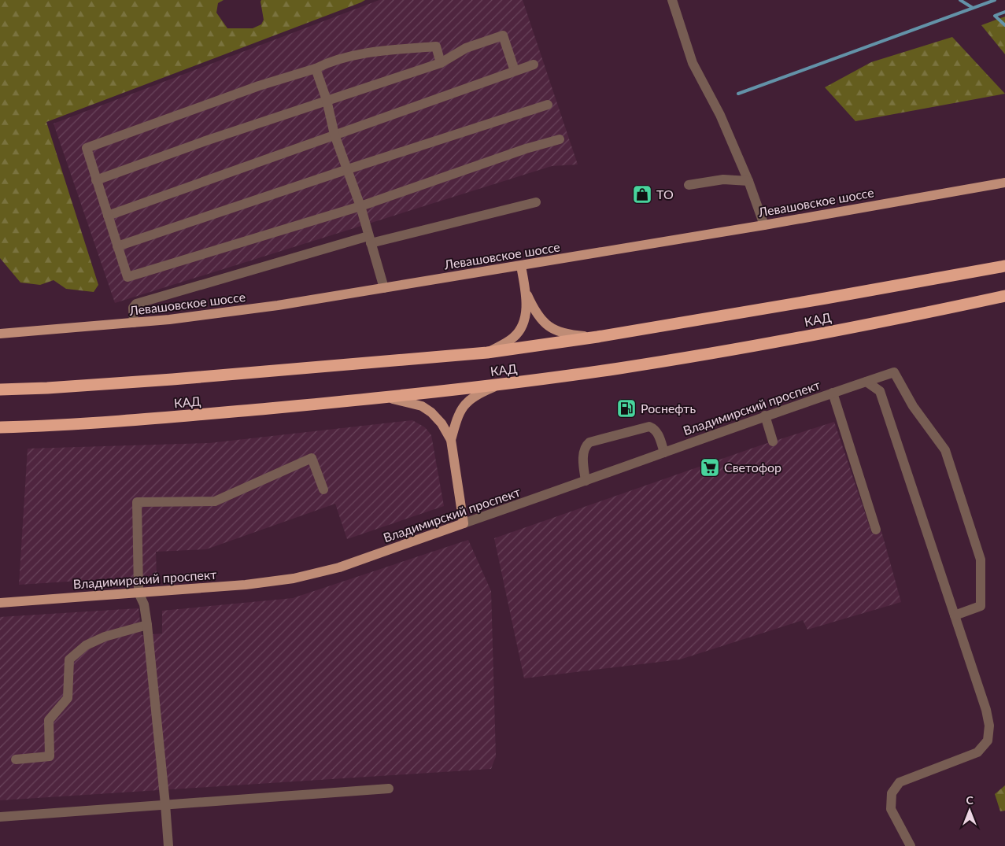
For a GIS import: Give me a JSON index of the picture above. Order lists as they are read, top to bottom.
{
  "streets": {
    "highway": ["КАД"],
    "main road": ["Левашовское шоссе", "Владимирский проспект"]
  },
  "places": {
    "shop": ["ТО"],
    "fuel station": ["Роснефть"],
    "supermarket": ["Светофор"]
  },
  "north": "top"
}
